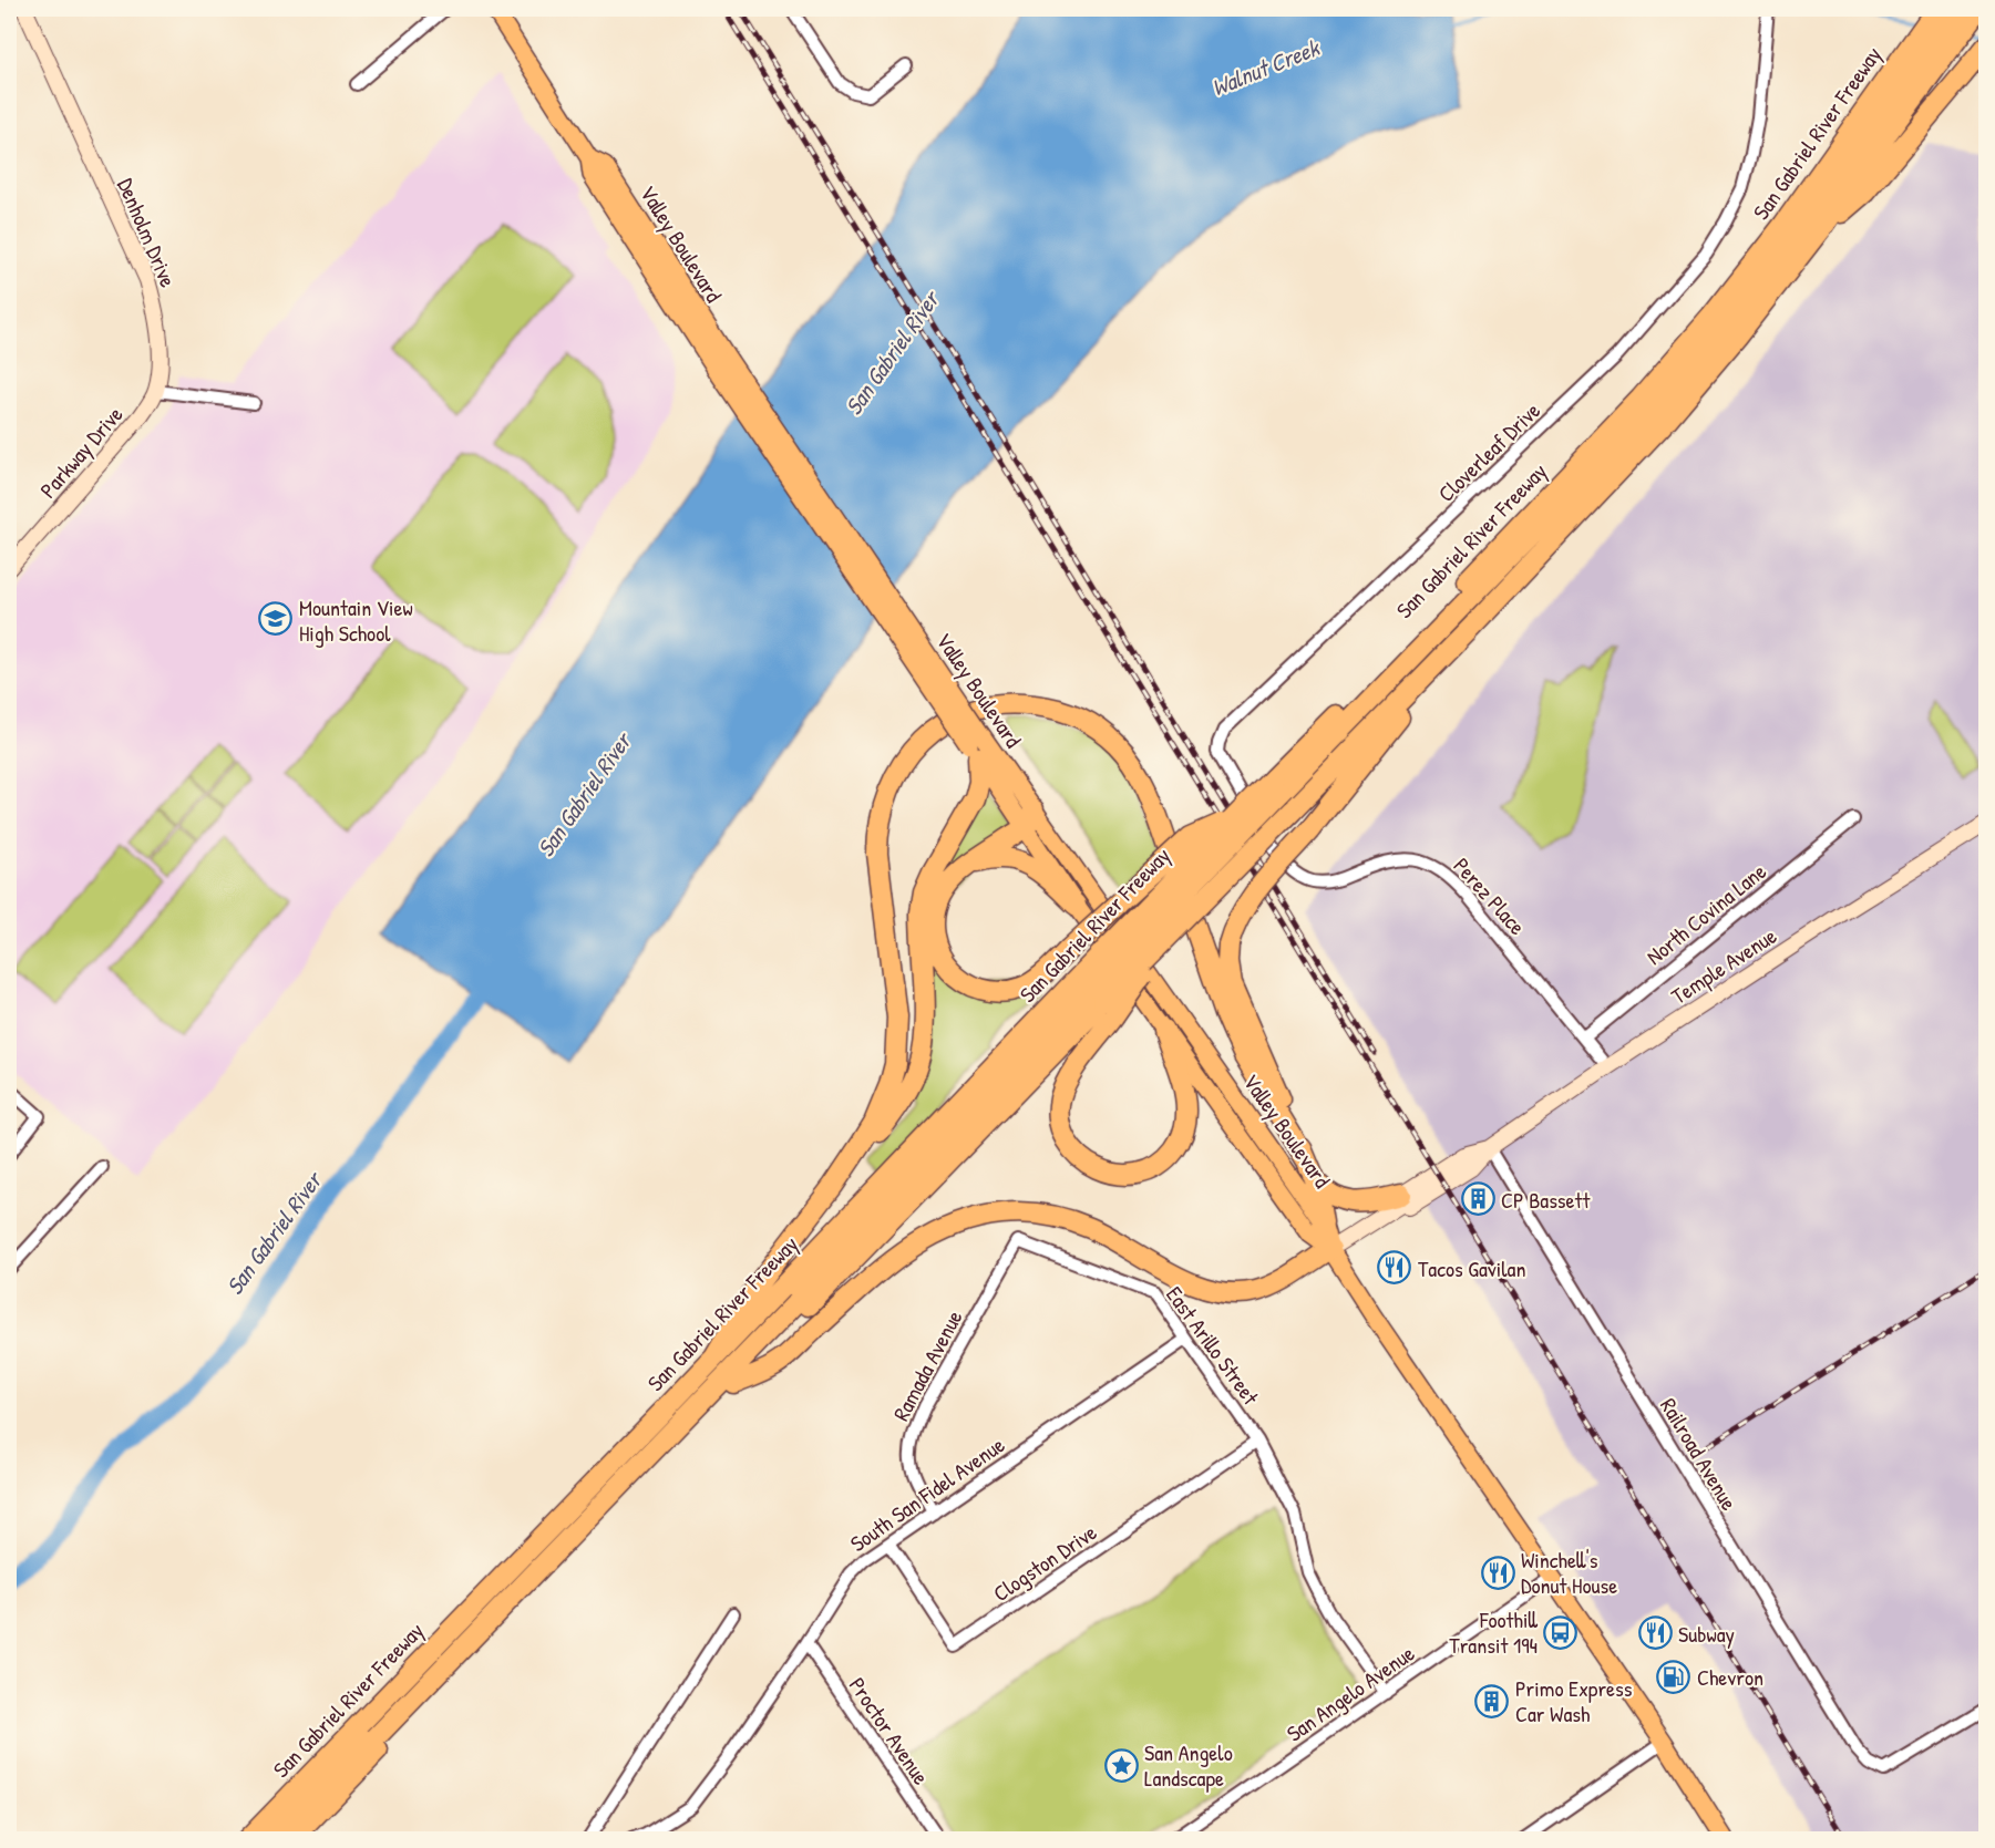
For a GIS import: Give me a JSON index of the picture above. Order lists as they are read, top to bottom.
{
  "streets": {
    "highway": ["San Gabriel River Freeway"],
    "main road": [
      "Denholm Drive",
      "Valley Boulevard",
      "Parkway Drive",
      "Temple Avenue"
    ],
    "street": [
      "Cloverleaf Drive",
      "Perez Place",
      "North Covina Lane",
      "East Arillo Street",
      "Ramada Avenue",
      "Railroad Avenue",
      "South San Fidel Avenue",
      "Clogston Drive",
      "San Angelo Avenue",
      "Proctor Avenue"
    ]
  },
  "crossings": [
    ["Denholm Drive", "Parkway Drive"],
    ["Valley Boulevard", "Temple Avenue"],
    ["Valley Boulevard", "San Angelo Avenue"],
    ["Cloverleaf Drive", "Perez Place"],
    ["Perez Place", "North Covina Lane"],
    ["Perez Place", "Temple Avenue"],
    ["Temple Avenue", "Railroad Avenue"],
    ["East Arillo Street", "Ramada Avenue"],
    ["East Arillo Street", "South San Fidel Avenue"],
    ["East Arillo Street", "Clogston Drive"],
    ["East Arillo Street", "San Angelo Avenue"],
    ["Ramada Avenue", "South San Fidel Avenue"],
    ["South San Fidel Avenue", "Clogston Drive"],
    ["South San Fidel Avenue", "Proctor Avenue"]
  ],
  "water": ["Walnut Creek", "San Gabriel River"],
  "places": {
    "school or university": ["Mountain View High School"],
    "building": ["CP Bassett", "Primo Express Car Wash"],
    "restaurant": ["Tacos Gavilan", "Winchell's Donut House", "Subway"],
    "bus stop": ["Foothill Transit 194"],
    "fuel station": ["Chevron"],
    "place": ["San Angelo Landscape"]
  }
}
